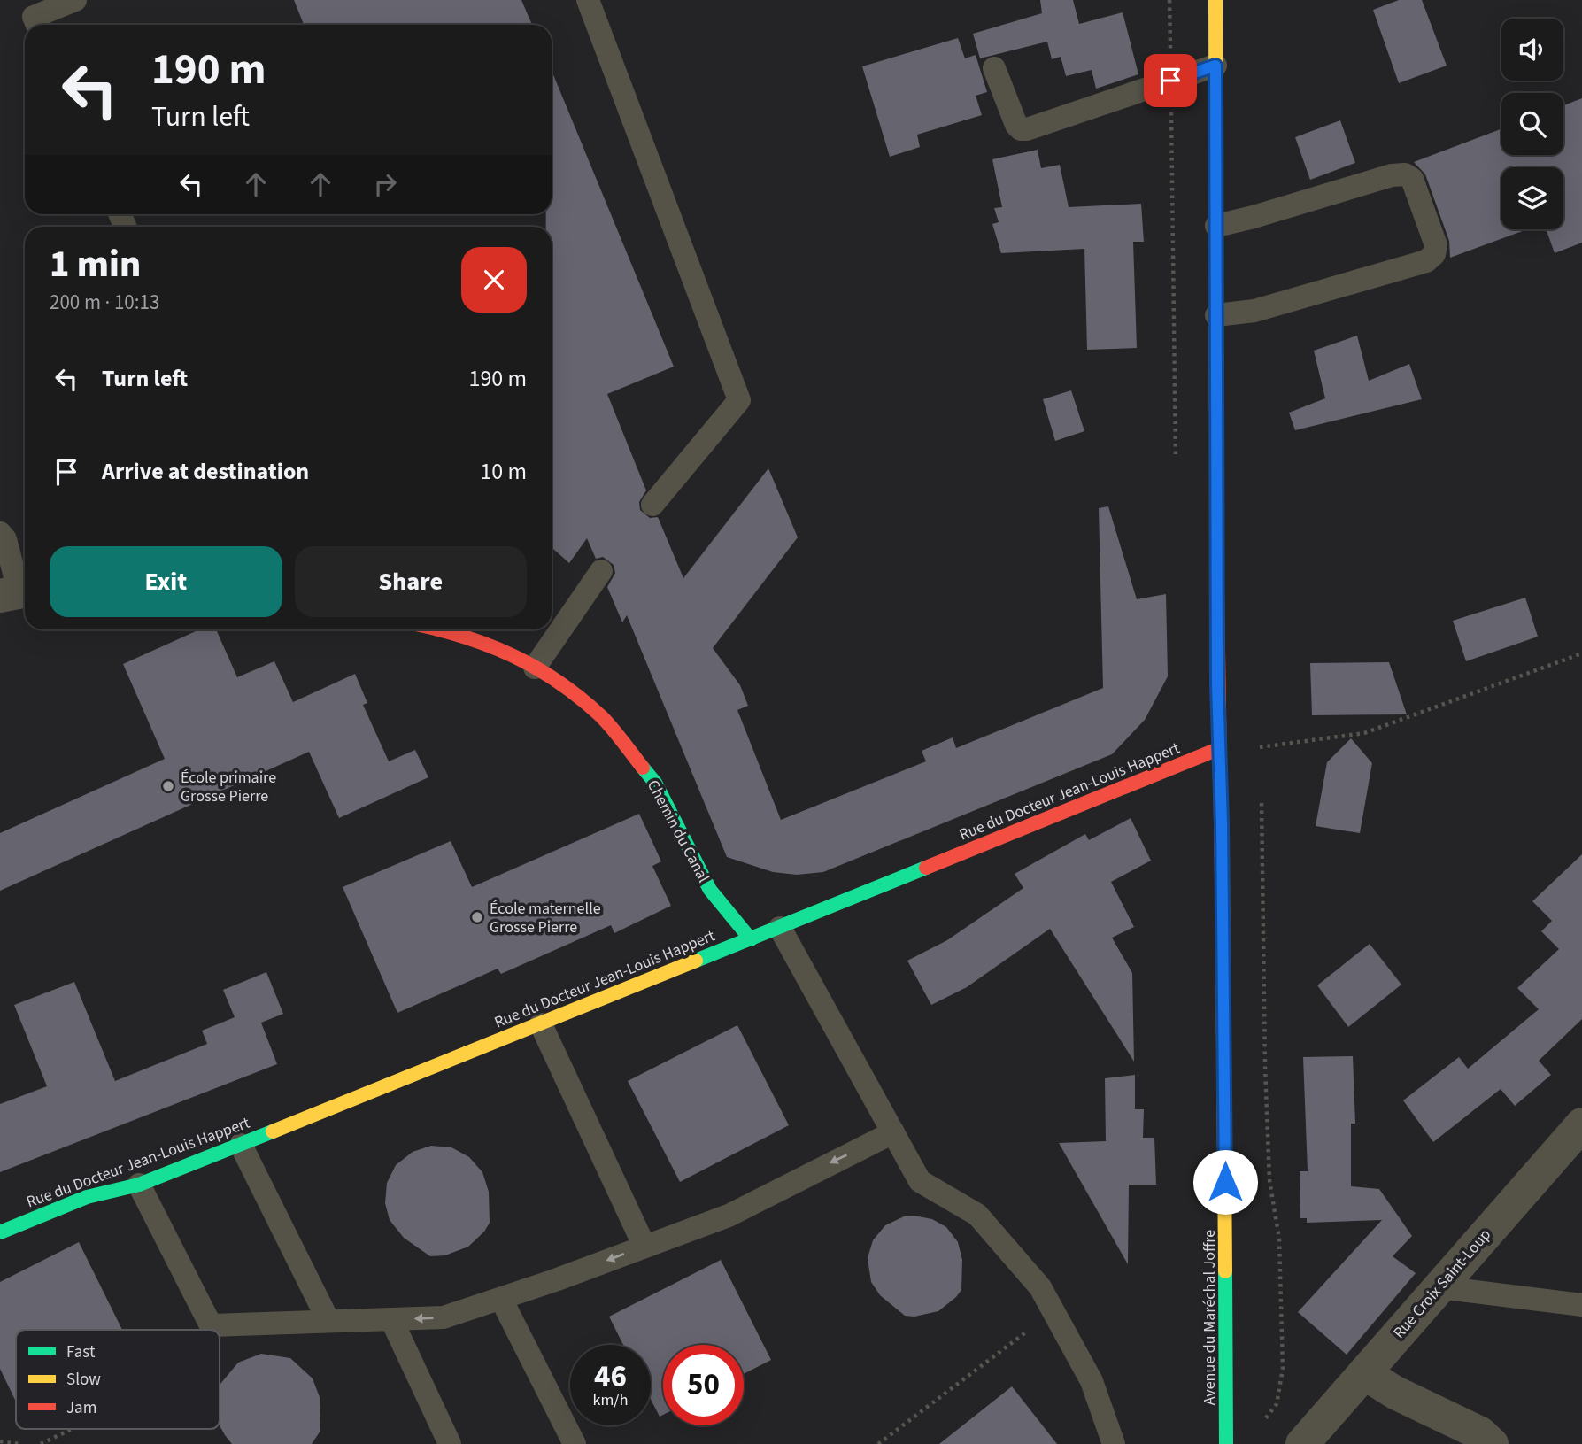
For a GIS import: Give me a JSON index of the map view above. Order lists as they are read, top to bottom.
{
  "streets": {
    "street": [
      "Rue du Docteur Jean-Louis Happert",
      "Chemin du Canal",
      "Rue Croix Saint-Loup",
      "Avenue du Maréchal Joffre"
    ]
  },
  "crossings": [
    ["Rue du Docteur Jean-Louis Happert", "Chemin du Canal"],
    ["Rue du Docteur Jean-Louis Happert", "Avenue du Maréchal Joffre"]
  ],
  "places": ["École primaire Grosse Pierre", "École maternelle Grosse Pierre"],
  "legend": ["Fast", "Slow", "Jam"],
  "page": {
    "turn": ["190 m", "Turn left"],
    "heading": ["1 min", "200 m · 10:13"],
    "list": [
      {
        "name": "Turn left",
        "value": "190 m"
      },
      {
        "name": "Arrive at destination",
        "value": "10 m"
      }
    ],
    "buttons": ["Exit", "Share"],
    "speed": "46 km/h",
    "limit": "50"
  }
}
